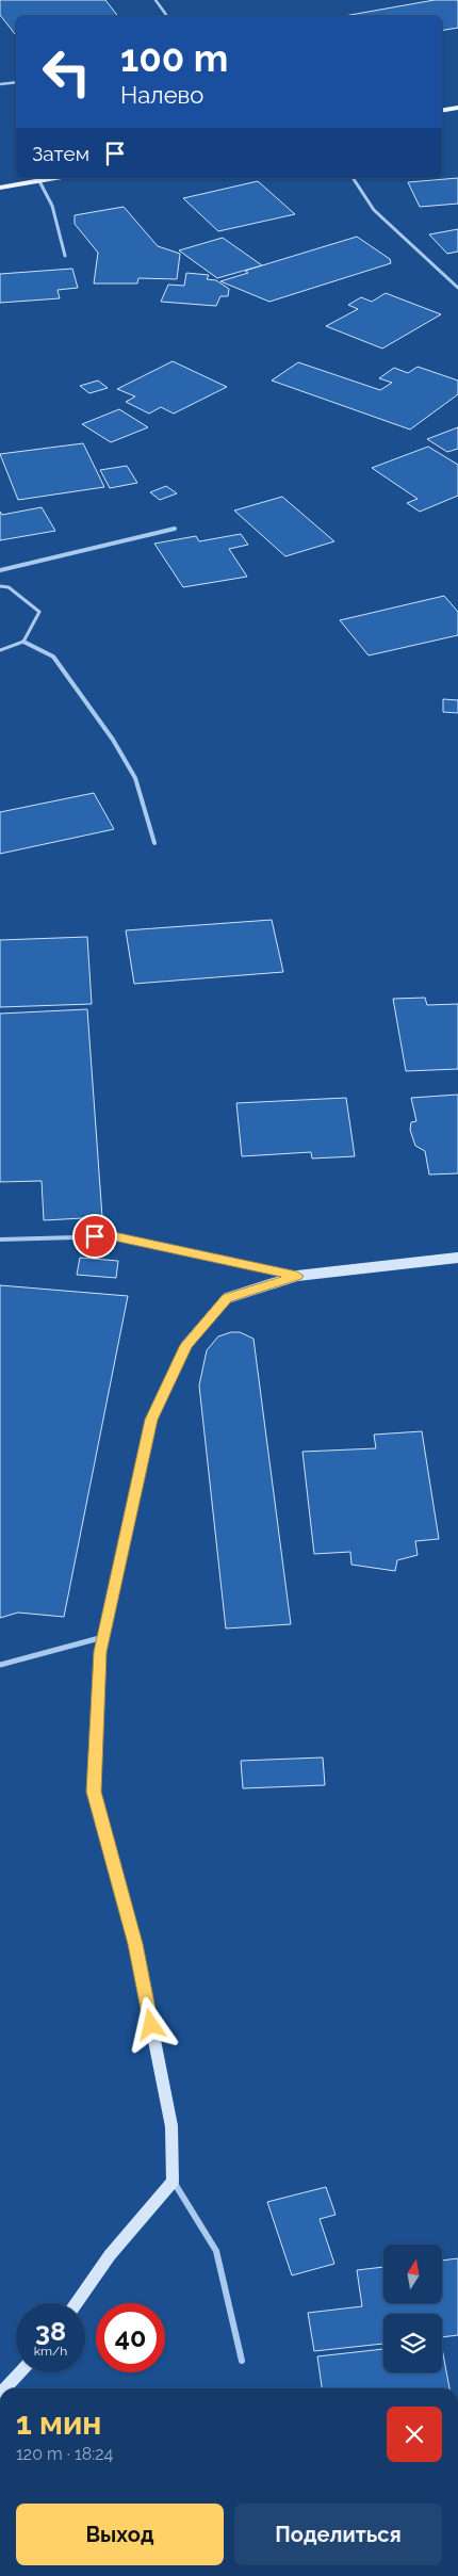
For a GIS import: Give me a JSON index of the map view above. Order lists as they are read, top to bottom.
{
  "north": "top",
  "page": {
    "turn": ["100 m", "Налево"],
    "then": "Затем",
    "speed": "38 km/h",
    "limit": "40",
    "heading": ["1 мин", "120 m · 18:24"],
    "buttons": ["Выход", "Поделиться"]
  }
}
